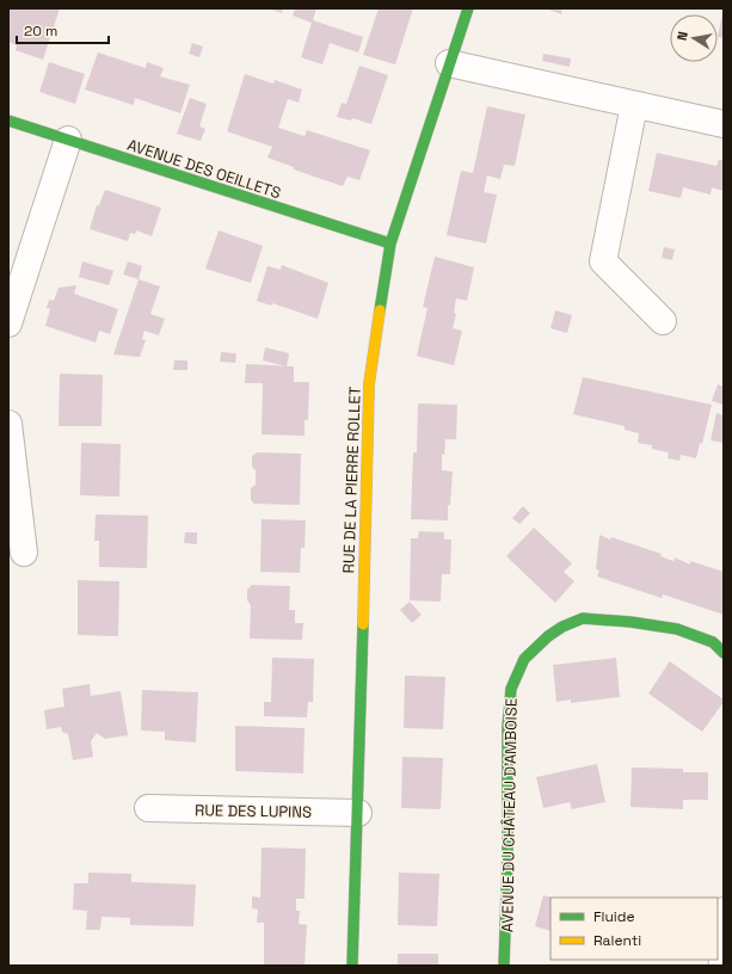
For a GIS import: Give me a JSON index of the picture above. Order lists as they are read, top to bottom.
{
  "streets": {
    "street": [
      "AVENUE DES OEILLETS",
      "RUE DE LA PIERRE ROLLET",
      "RUE DES LUPINS",
      "AVENUE DU CHÂTEAU D'AMBOISE"
    ]
  },
  "crossings": [
    ["AVENUE DES OEILLETS", "RUE DE LA PIERRE ROLLET"],
    ["RUE DE LA PIERRE ROLLET", "RUE DES LUPINS"]
  ],
  "legend": ["Fluide", "Ralenti"],
  "scale_bar": "20 m",
  "north": "left"
}
